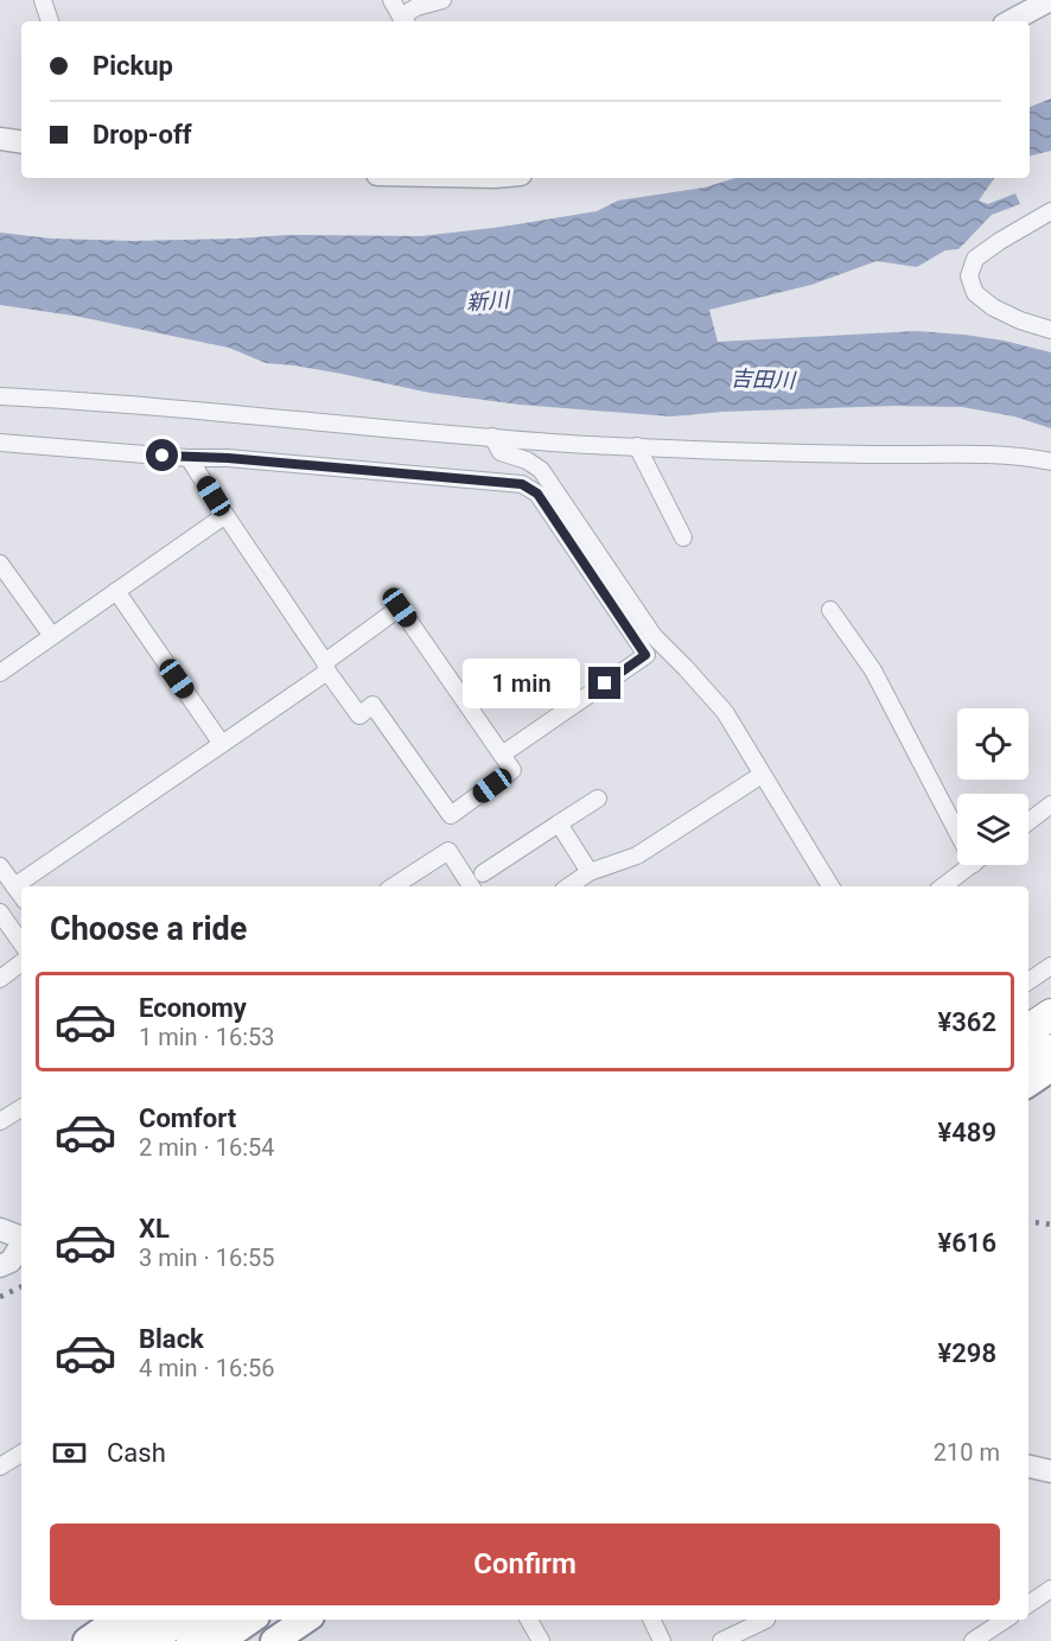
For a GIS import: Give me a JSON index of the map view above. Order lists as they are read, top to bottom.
{
  "water": ["新川", "吉田川"],
  "page": {
    "banner": ["Pickup", "Drop-off"],
    "bubble": "1 min",
    "heading": "Choose a ride",
    "list": [
      {
        "name": "Economy",
        "note": "1 min · 16:53",
        "value": "¥362"
      },
      {
        "name": "Comfort",
        "note": "2 min · 16:54",
        "value": "¥489"
      },
      {
        "name": "XL",
        "note": "3 min · 16:55",
        "value": "¥616"
      },
      {
        "name": "Black",
        "note": "4 min · 16:56",
        "value": "¥298"
      }
    ],
    "pay": ["Cash", "210 m"],
    "buttons": "Confirm"
  }
}
